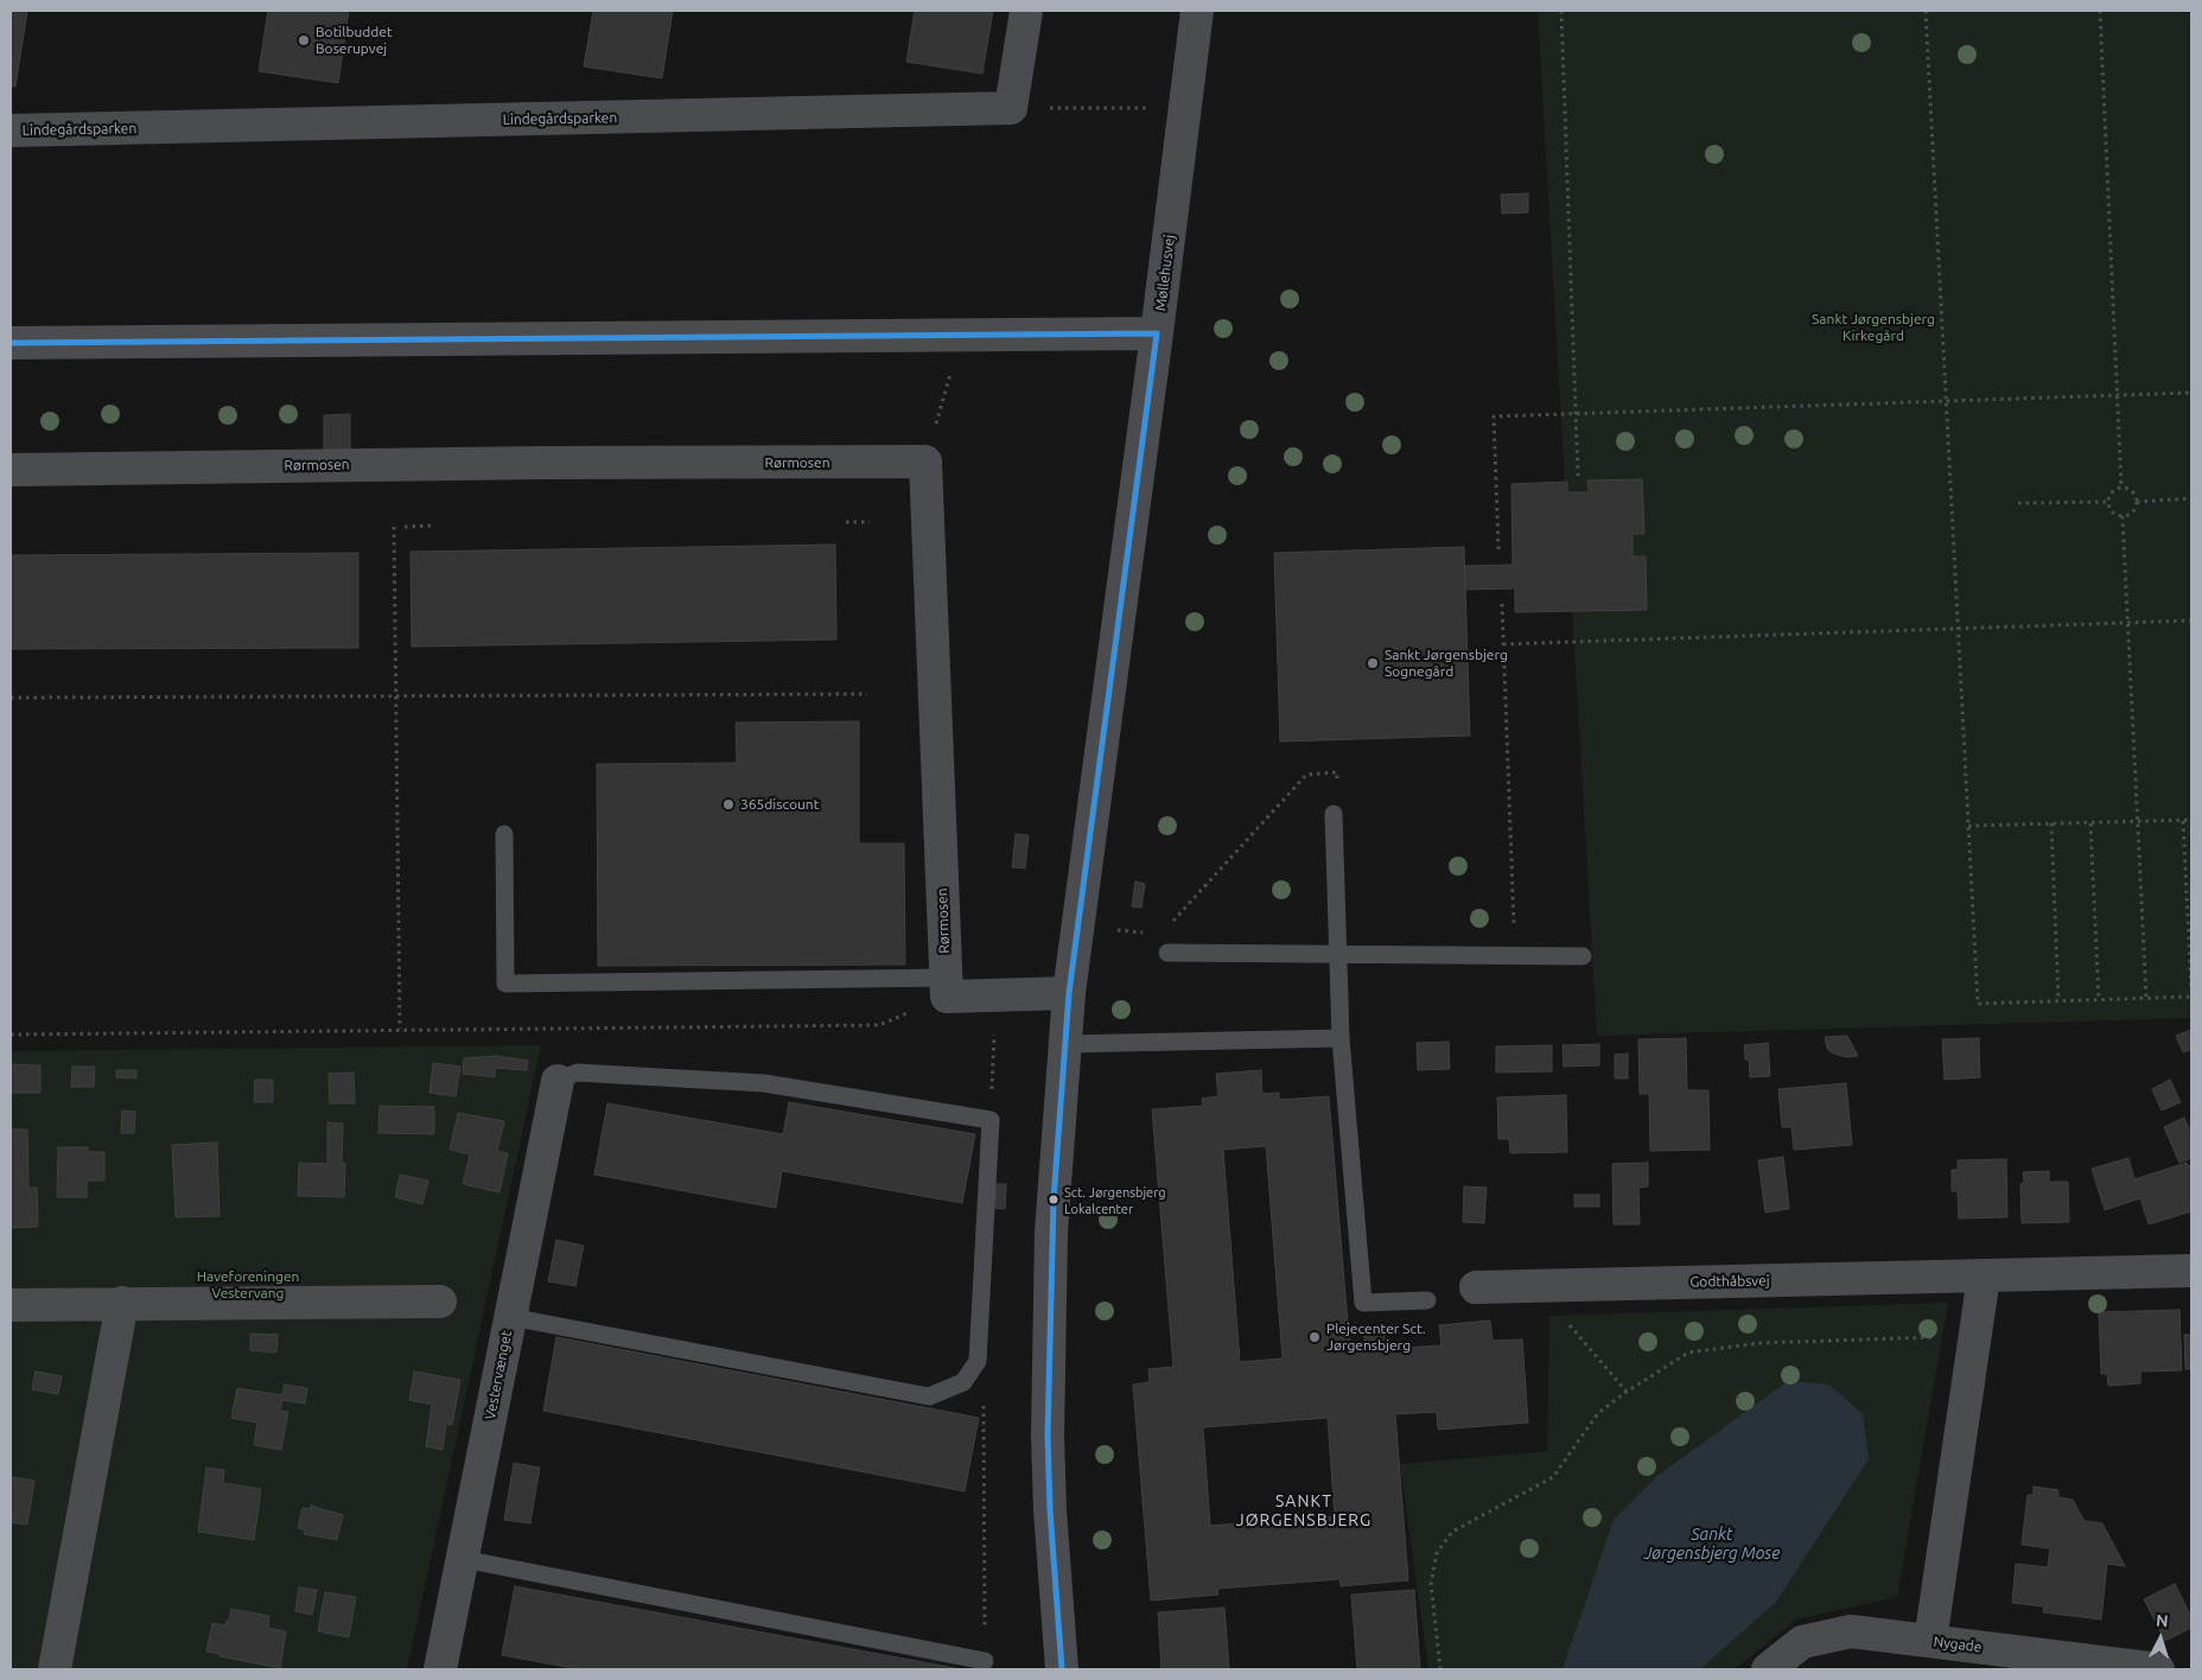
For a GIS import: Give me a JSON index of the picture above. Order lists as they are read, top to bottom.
{
  "streets": {
    "street": [
      "Lindegårdsparken",
      "Møllehusvej",
      "Rørmosen",
      "Godthåbsvej",
      "Vestervænget",
      "Nygade"
    ]
  },
  "districts": ["SANKT JØRGENSBJERG"],
  "water": ["Sankt Jørgensbjerg Mose"],
  "parks": ["Sankt Jørgensbjerg Kirkegård", "Haveforeningen Vestervang"],
  "places": [
    "Botilbuddet Boserupvej",
    "Sankt Jørgensbjerg Sognegård",
    "365discount",
    "Sct. Jørgensbjerg Lokalcenter",
    "Plejecenter Sct. Jørgensbjerg"
  ],
  "north": "top"
}
